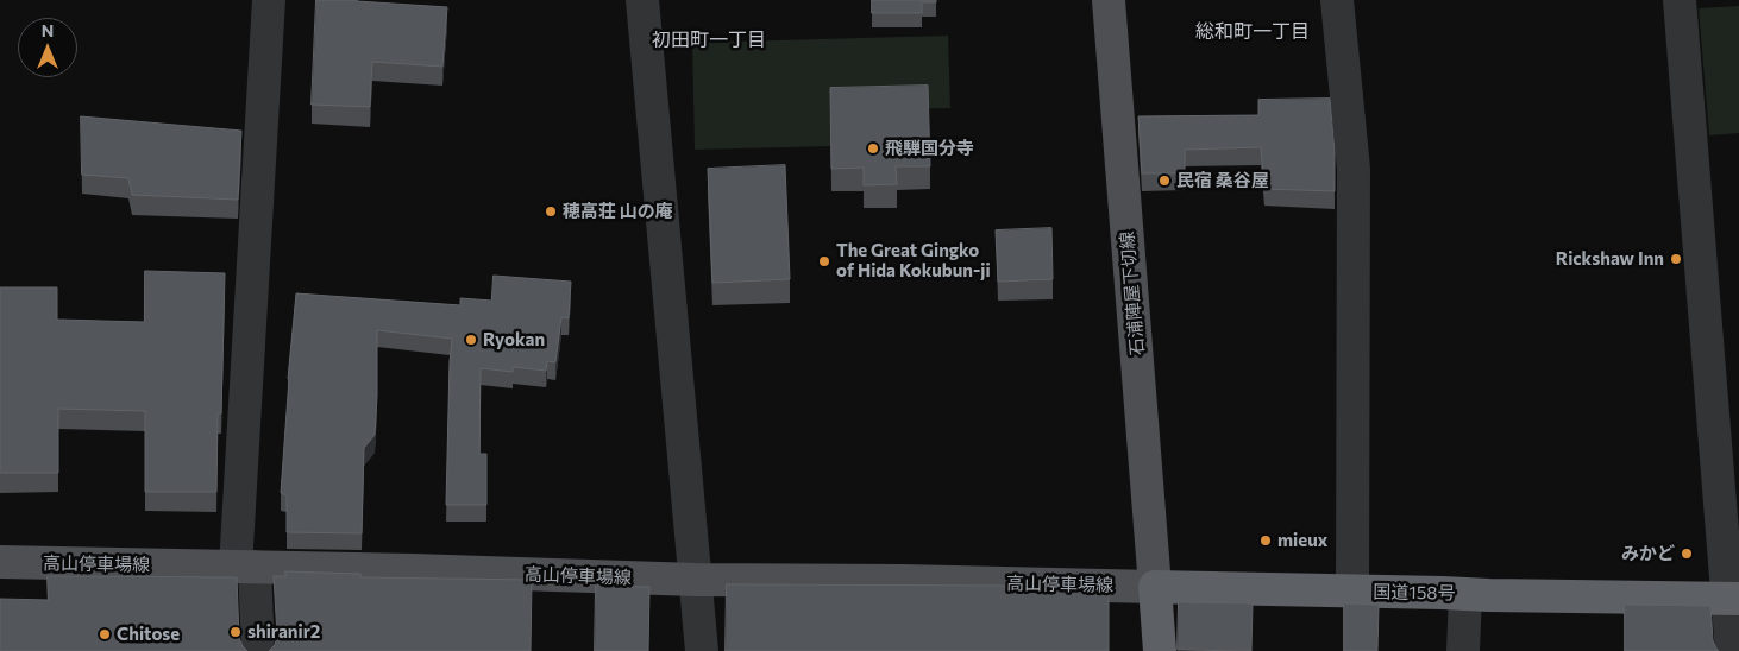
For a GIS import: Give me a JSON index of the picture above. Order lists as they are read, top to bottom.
{
  "streets": {
    "highway": ["国道158号"],
    "main road": ["石浦陣屋下切線", "高山停車場線"]
  },
  "crossings": [
    ["石浦陣屋下切線", "高山停車場線"],
    ["石浦陣屋下切線", "国道158号"],
    ["高山停車場線", "国道158号"]
  ],
  "districts": ["総和町一丁目", "初田町一丁目"],
  "places": [
    "飛騨国分寺",
    "民宿 桑谷屋",
    "穂高荘 山の庵",
    "Rickshaw Inn",
    "The Great Gingko of Hida Kokubun-ji",
    "Ryokan",
    "mieux",
    "みかど",
    "shiranir2",
    "Chitose"
  ],
  "north": "top"
}
